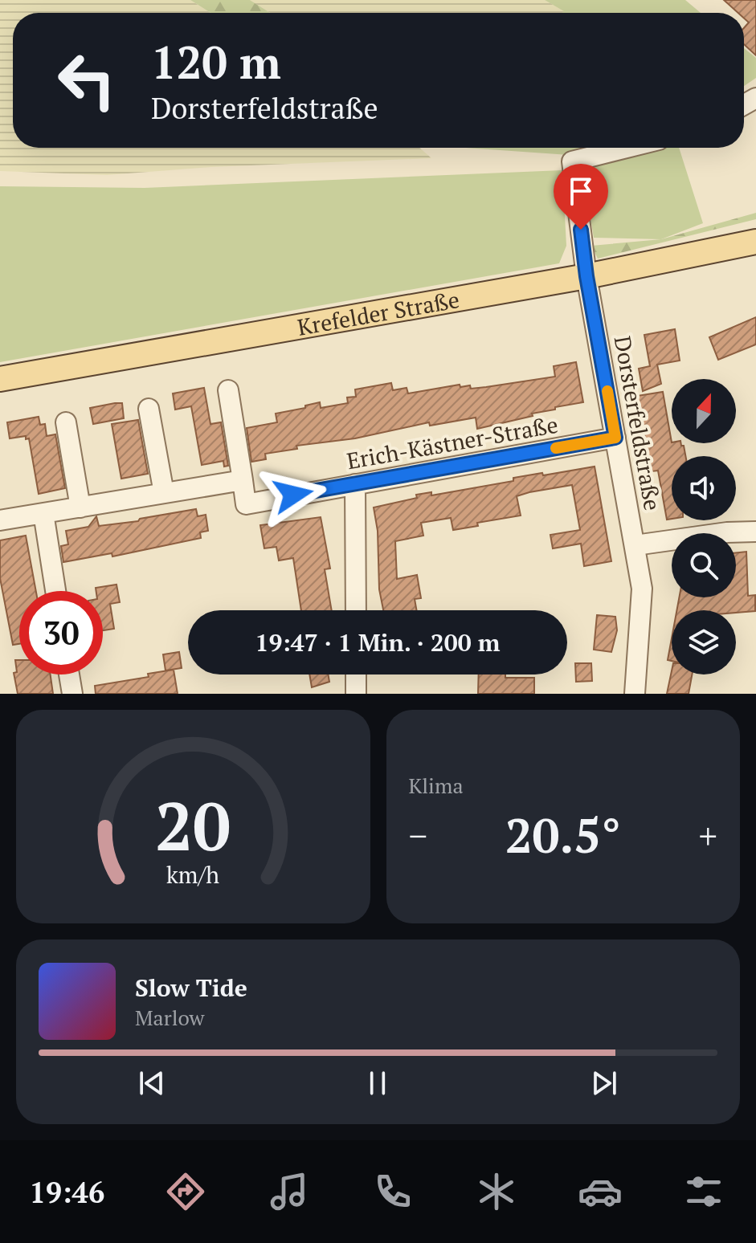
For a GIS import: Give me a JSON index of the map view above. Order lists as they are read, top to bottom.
{
  "streets": {
    "main road": ["Krefelder Straße"],
    "street": ["Dorsterfeldstraße", "Erich-Kästner-Straße"]
  },
  "crossings": [
    ["Krefelder Straße", "Dorsterfeldstraße"],
    ["Dorsterfeldstraße", "Erich-Kästner-Straße"]
  ],
  "north": "top",
  "page": {
    "turn": ["120 m", "Dorsterfeldstraße"],
    "limit": "30",
    "trip": "19:47 · 1 Min. · 200 m",
    "tile": "Klima",
    "heat": ["−", "20.5°", "+"],
    "song": ["Slow Tide", "Marlow"],
    "tabs": "19:46",
    "gauge": ["20", "km/h"]
  }
}
